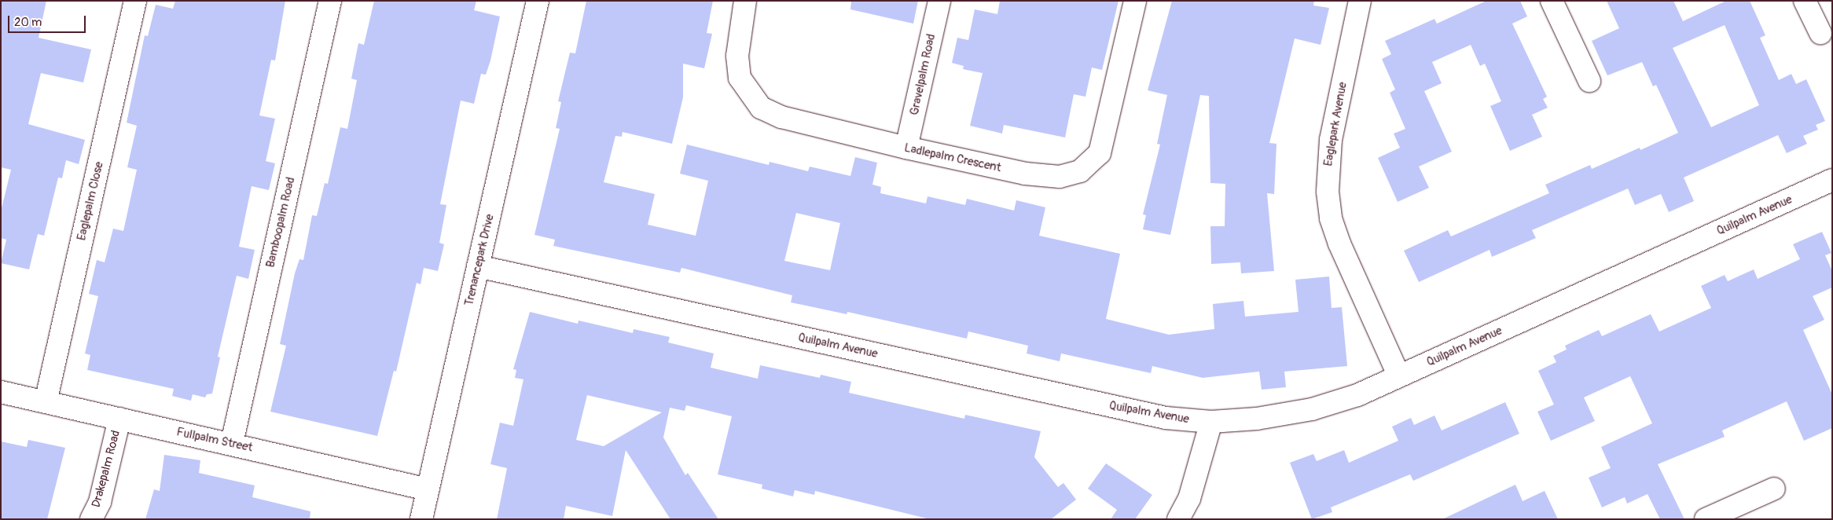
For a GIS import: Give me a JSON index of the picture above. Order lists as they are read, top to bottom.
{
  "streets": {
    "street": [
      "Gravelpalm Road",
      "Eaglepark Avenue",
      "Ladlepalm Crescent",
      "Eaglepalm Close",
      "Quilpalm Avenue",
      "Bamboopalm Road",
      "Trenancepark Drive",
      "Fullpalm Street",
      "Drakepalm Road"
    ]
  },
  "crossings": [
    ["Gravelpalm Road", "Ladlepalm Crescent"],
    ["Eaglepark Avenue", "Quilpalm Avenue"],
    ["Eaglepalm Close", "Fullpalm Street"],
    ["Quilpalm Avenue", "Trenancepark Drive"],
    ["Bamboopalm Road", "Fullpalm Street"],
    ["Trenancepark Drive", "Fullpalm Street"],
    ["Fullpalm Street", "Drakepalm Road"]
  ],
  "scale_bar": "20 m"
}
